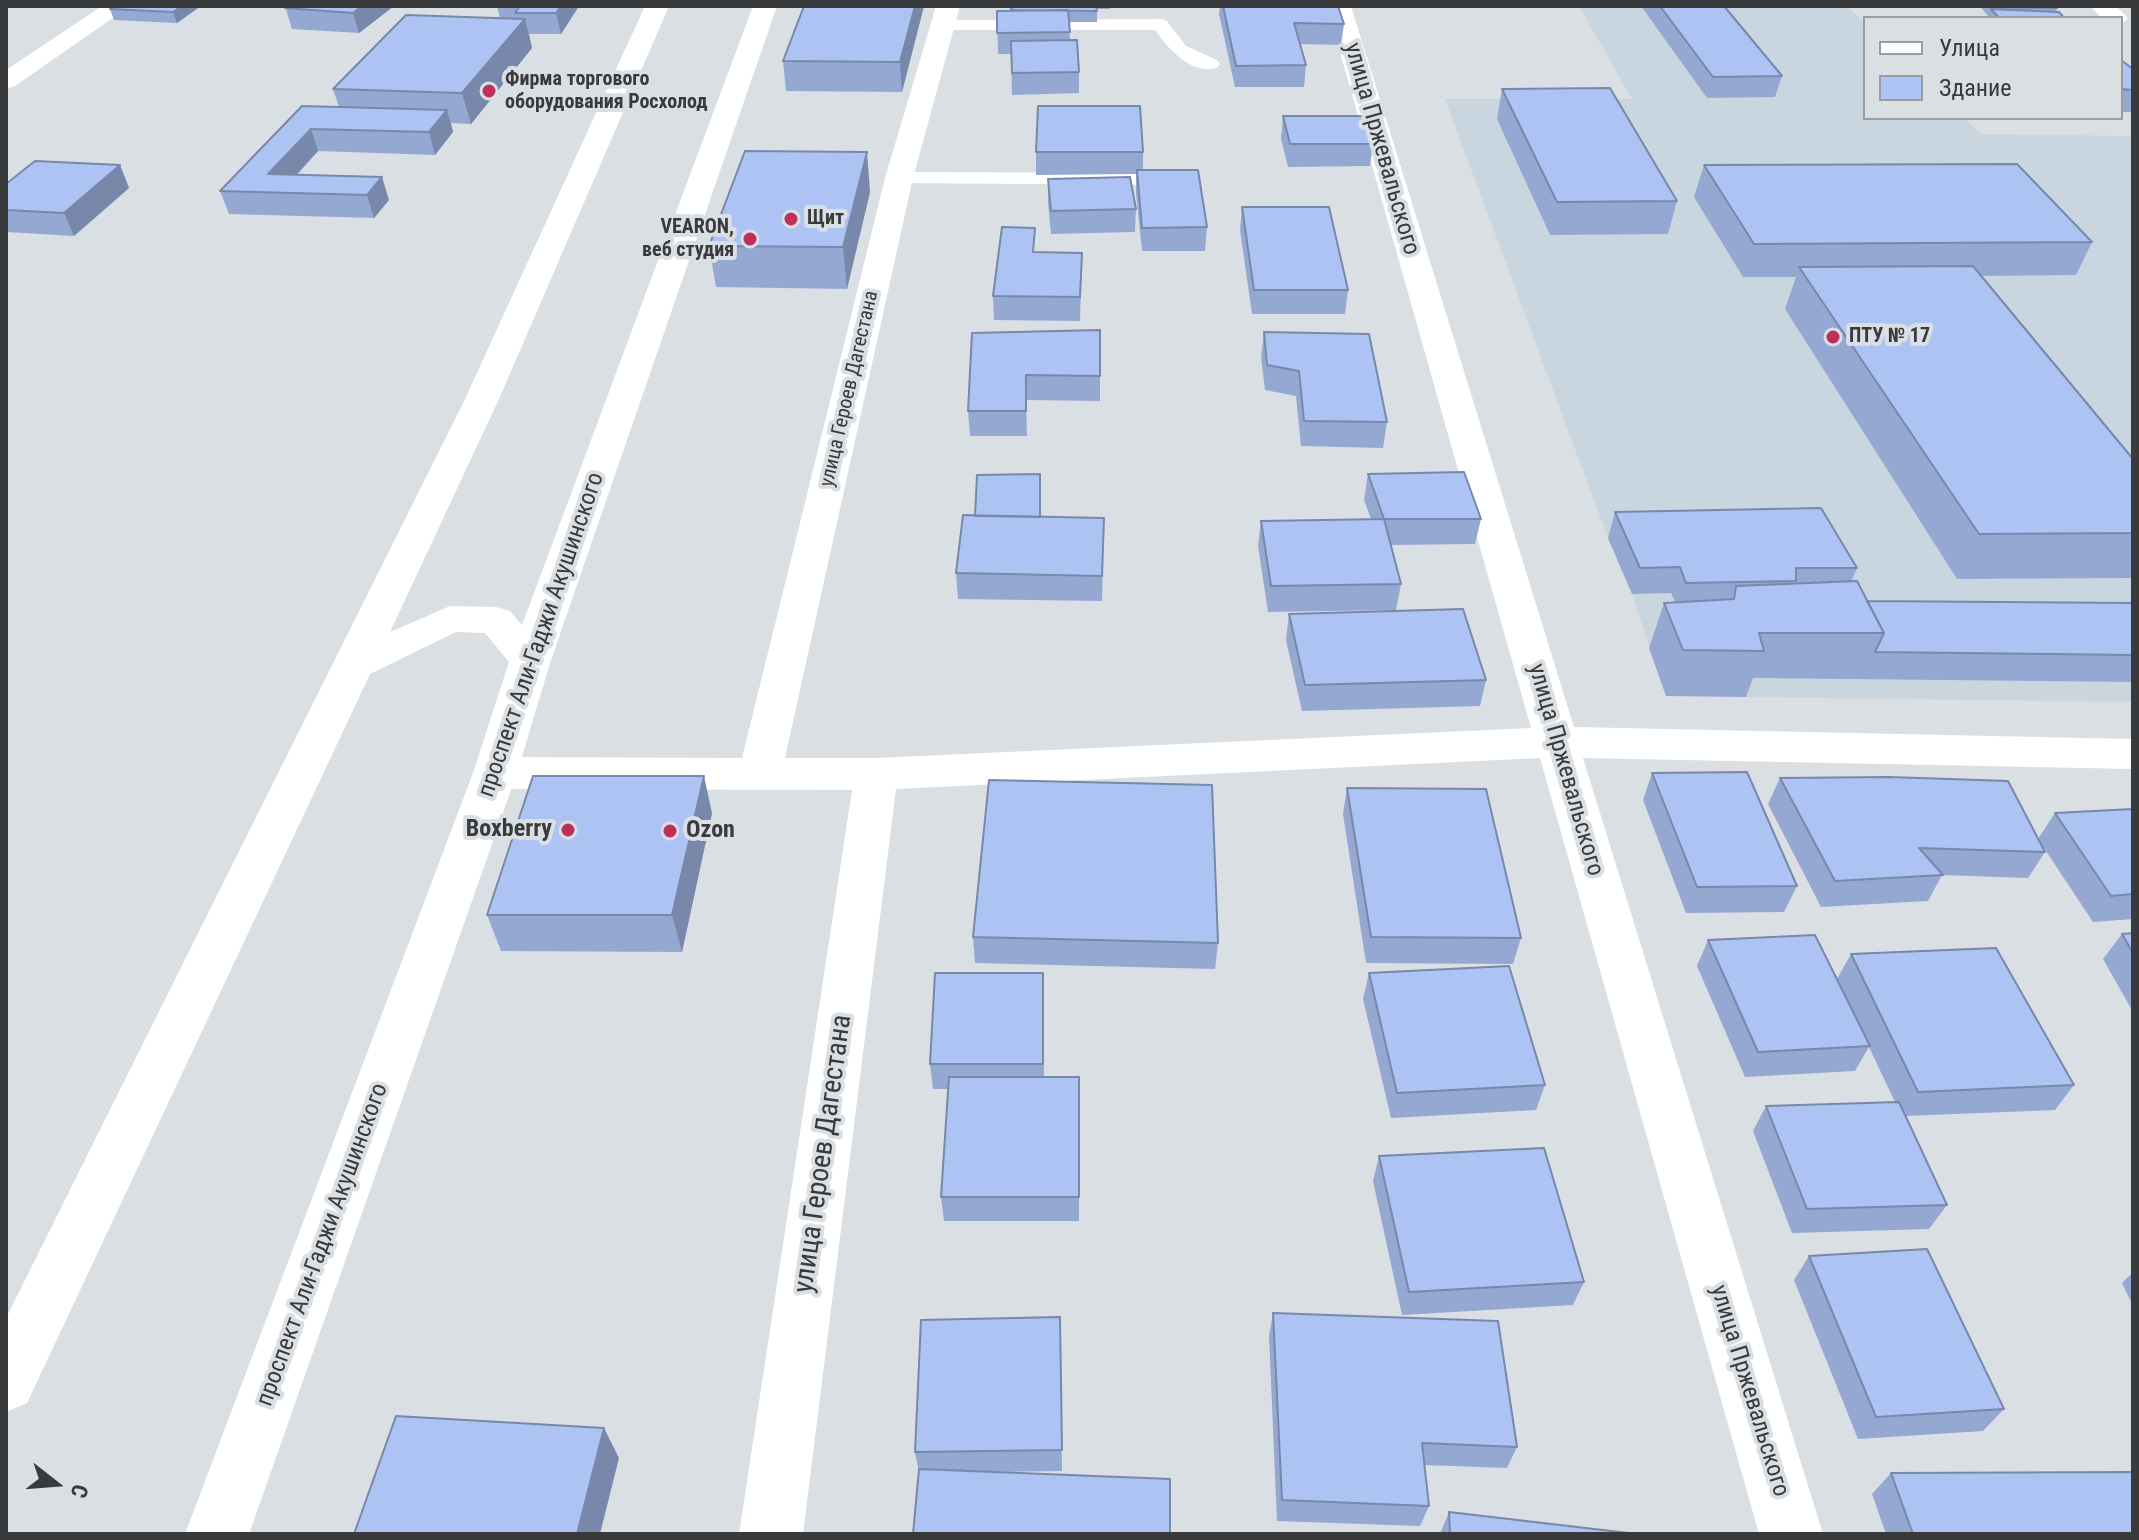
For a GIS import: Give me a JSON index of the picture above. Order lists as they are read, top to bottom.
{
  "streets": {
    "street": ["улица Пржевальского", "улица Героев Дагестана", "проспект Али-Гаджи Акушинского"]
  },
  "places": [
    "Фирма торгового оборудования Росхолод",
    "Щит",
    "VEARON, веб студия",
    "ПТУ № 17",
    "Boxberry",
    "Ozon"
  ],
  "legend": ["Улица", "Здание"],
  "north": "right"
}
